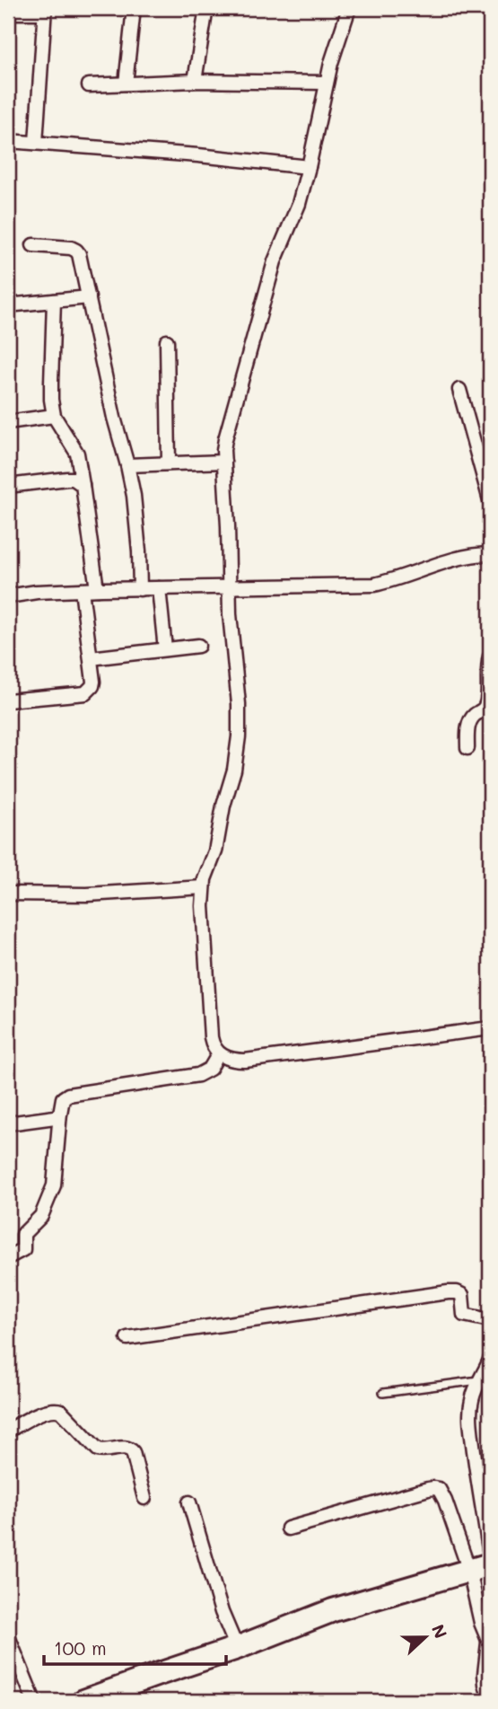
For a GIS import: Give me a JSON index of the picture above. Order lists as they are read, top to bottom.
{
  "scale_bar": "100 m",
  "north": "right"
}
